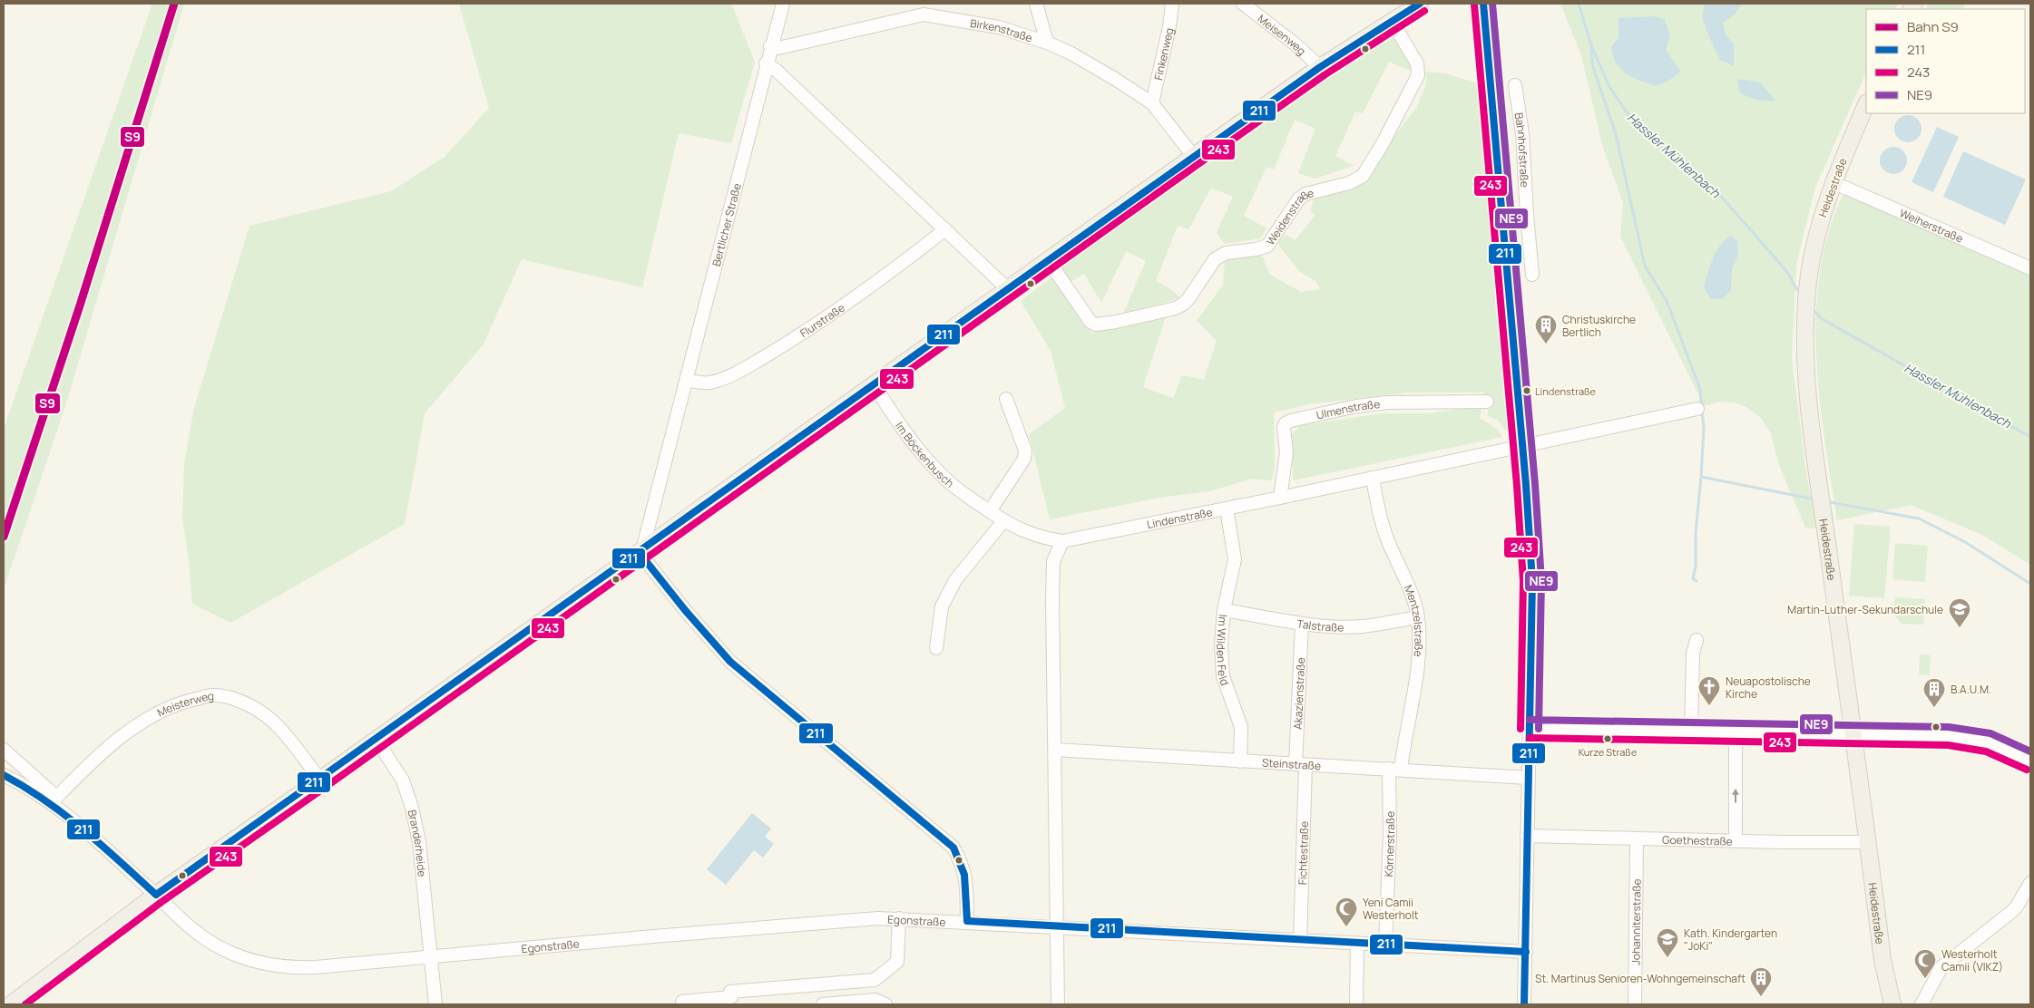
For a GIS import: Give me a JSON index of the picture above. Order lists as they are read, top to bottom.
{
  "streets": {
    "main road": ["Heidestraße"],
    "street": [
      "Birkenstraße",
      "Meisenweg",
      "Finkenweg",
      "Bahnhofstraße",
      "Weidenstraße",
      "Bertlicher Straße",
      "Weiherstraße",
      "Flurstraße",
      "Ulmenstraße",
      "Im Böckenbusch",
      "Lindenstraße",
      "Mentzelstraße",
      "Talstraße",
      "Im Wilden Feld",
      "Akazienstraße",
      "Meisterweg",
      "Steinstraße",
      "Goethestraße",
      "Körnerstraße",
      "Branderheide",
      "Fichtestraße",
      "Egonstraße",
      "Johanniterstraße"
    ]
  },
  "crossings": [
    ["Birkenstraße", "Finkenweg"],
    ["Birkenstraße", "Bertlicher Straße"],
    ["Heidestraße", "Weiherstraße"],
    ["Heidestraße", "Goethestraße"],
    ["Bertlicher Straße", "Flurstraße"],
    ["Ulmenstraße", "Lindenstraße"],
    ["Im Böckenbusch", "Lindenstraße"],
    ["Lindenstraße", "Mentzelstraße"],
    ["Lindenstraße", "Im Wilden Feld"],
    ["Mentzelstraße", "Talstraße"],
    ["Mentzelstraße", "Steinstraße"],
    ["Mentzelstraße", "Körnerstraße"],
    ["Talstraße", "Im Wilden Feld"],
    ["Talstraße", "Akazienstraße"],
    ["Im Wilden Feld", "Steinstraße"],
    ["Akazienstraße", "Steinstraße"],
    ["Akazienstraße", "Fichtestraße"],
    ["Meisterweg", "Egonstraße"],
    ["Steinstraße", "Körnerstraße"],
    ["Steinstraße", "Fichtestraße"],
    ["Goethestraße", "Johanniterstraße"],
    ["Körnerstraße", "Egonstraße"],
    ["Branderheide", "Egonstraße"],
    ["Fichtestraße", "Egonstraße"]
  ],
  "water": ["Hassler Mühlenbach"],
  "places": {
    "building": ["Christuskirche Bertlich", "B.A.U.M.", "St. Martinus Senioren-Wohngemeinschaft"],
    "other": ["Lindenstraße", "Kurze Straße"],
    "school or university": ["Martin-Luther-Sekundarschule", "Kath. Kindergarten \"JoKi\""],
    "church": ["Neuapostolische Kirche"],
    "mosque": ["Yeni Camii Westerholt", "Westerholt Camii (VIKZ)"]
  },
  "lines": [
    "rail line S9",
    "transit line 211",
    "transit line NE9",
    "transit line 243"
  ],
  "legend": [
    "Bahn S9",
    "211",
    "243",
    "NE9"
  ]
}
